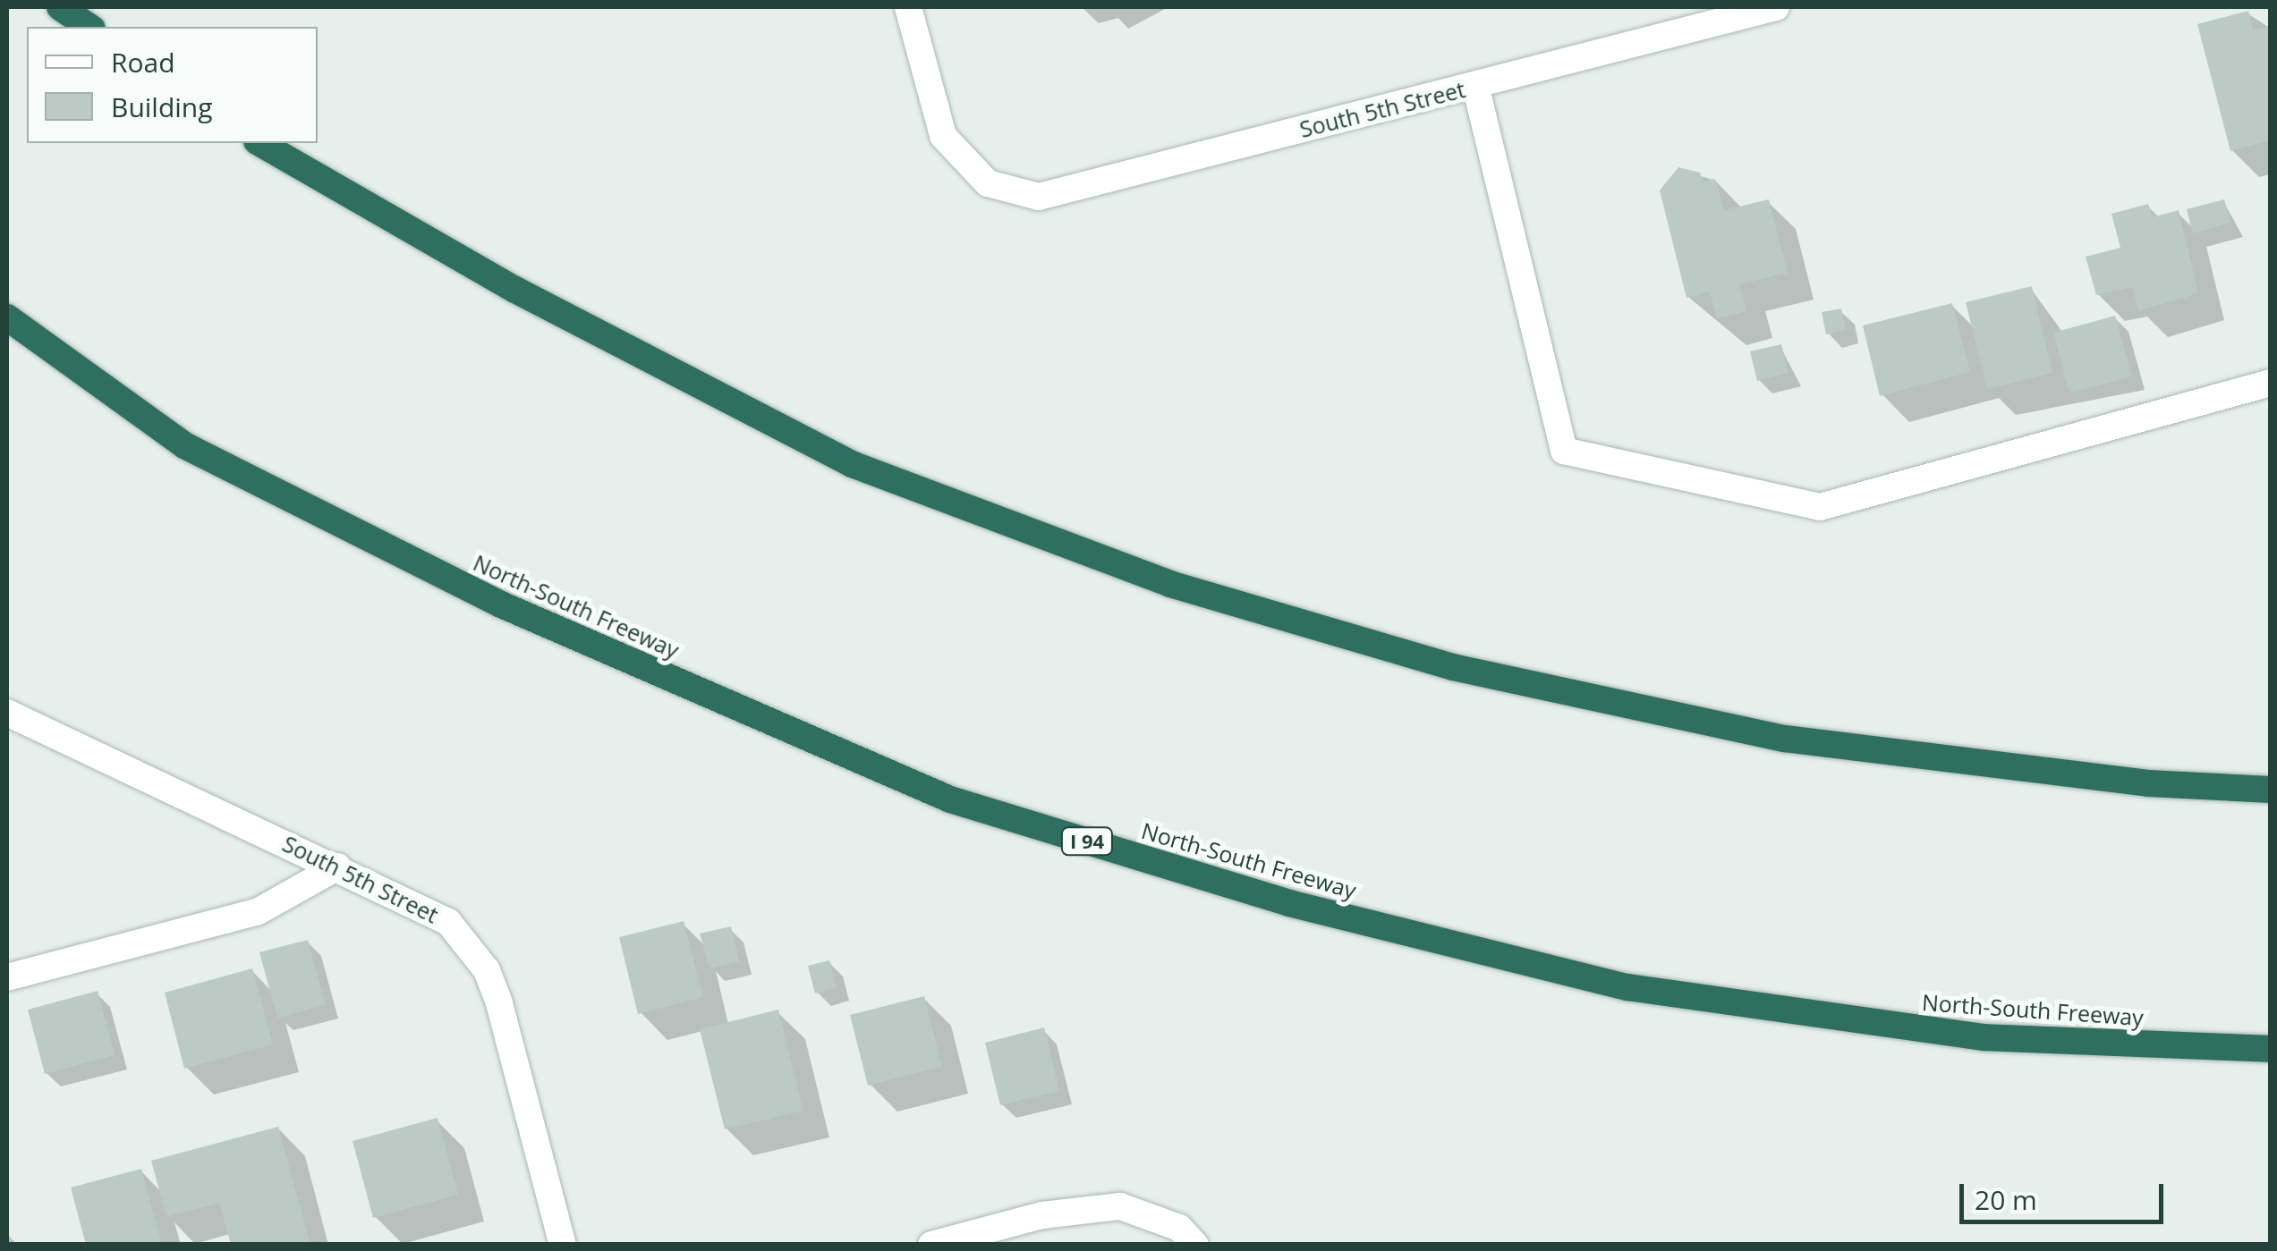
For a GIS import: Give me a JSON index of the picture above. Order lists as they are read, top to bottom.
{
  "streets": {
    "highway": ["North-South Freeway", "I 94"],
    "street": ["South 5th Street"]
  },
  "legend": ["Road", "Building"],
  "scale_bar": "20 m"
}
